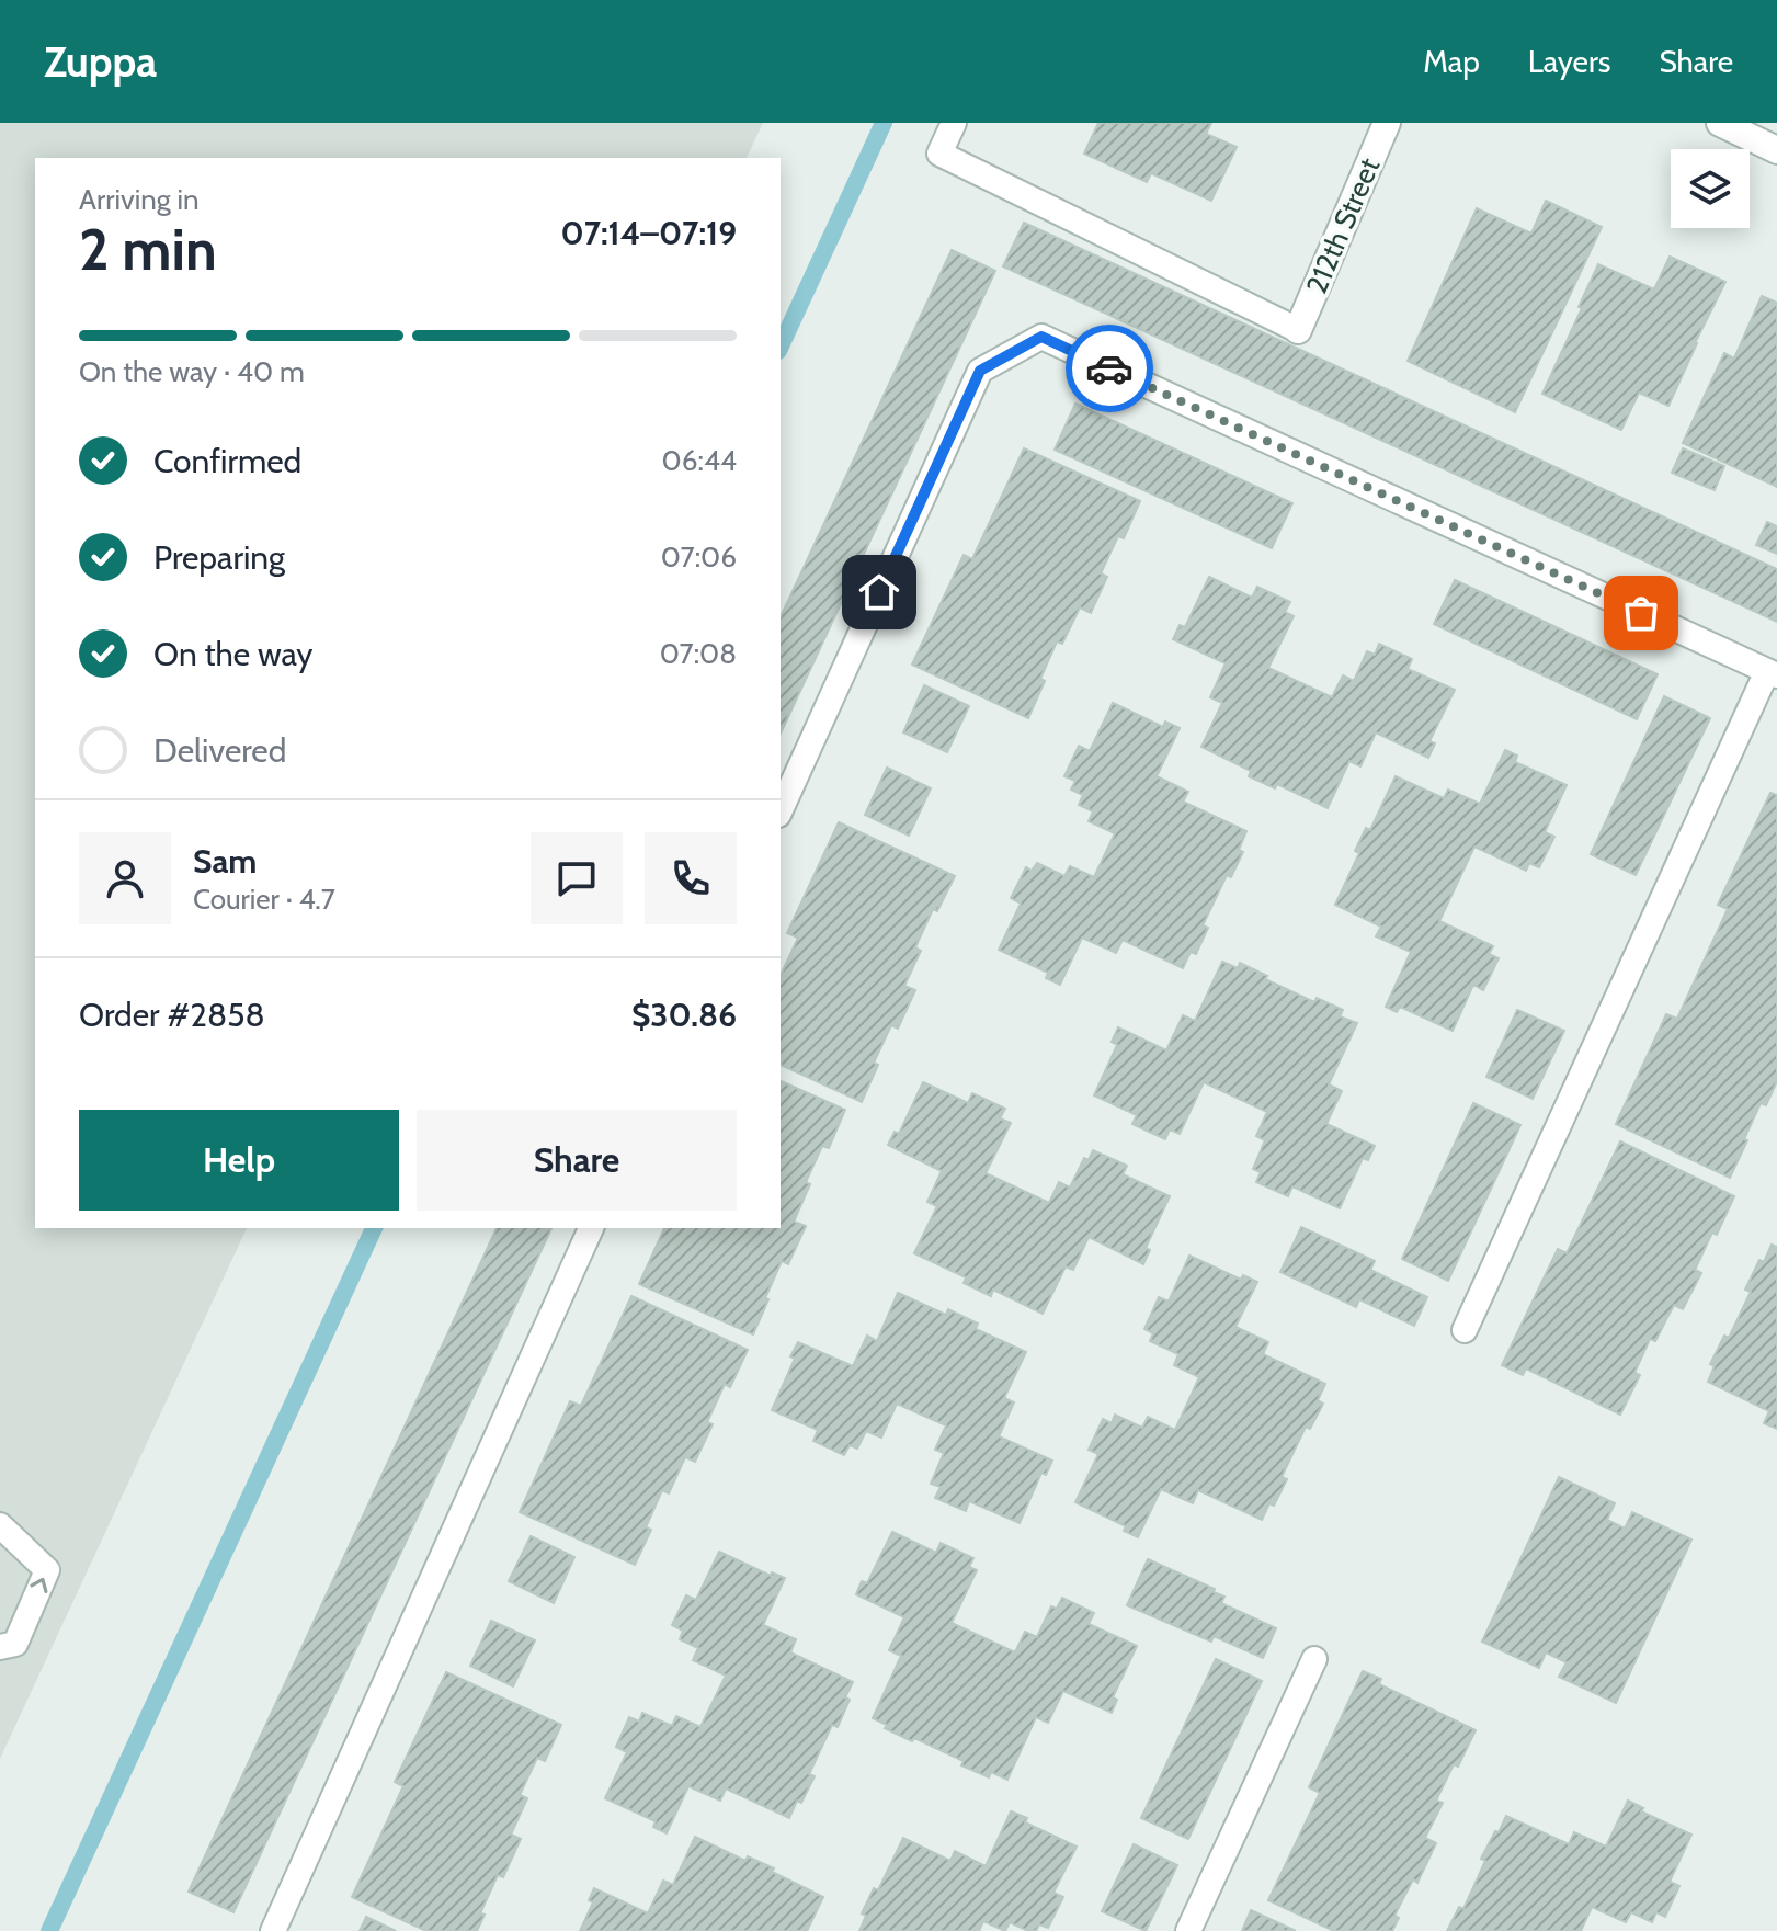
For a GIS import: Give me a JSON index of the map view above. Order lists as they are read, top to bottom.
{
  "streets": {
    "street": ["212th Street"]
  },
  "page": {
    "header": "Zuppa",
    "nav": ["Map", "Layers", "Share"],
    "heading": ["2 min", "Arriving in", "07:14–07:19"],
    "panel": [
      "Sam",
      "Courier · 4.7",
      "Order #2858",
      "$30.86"
    ],
    "bar": "On the way · 40 m",
    "list": [
      ["Confirmed", "06:44"],
      ["Preparing", "07:06"],
      ["On the way", "07:08"],
      "Delivered"
    ],
    "buttons": ["Help", "Share"]
  }
}
